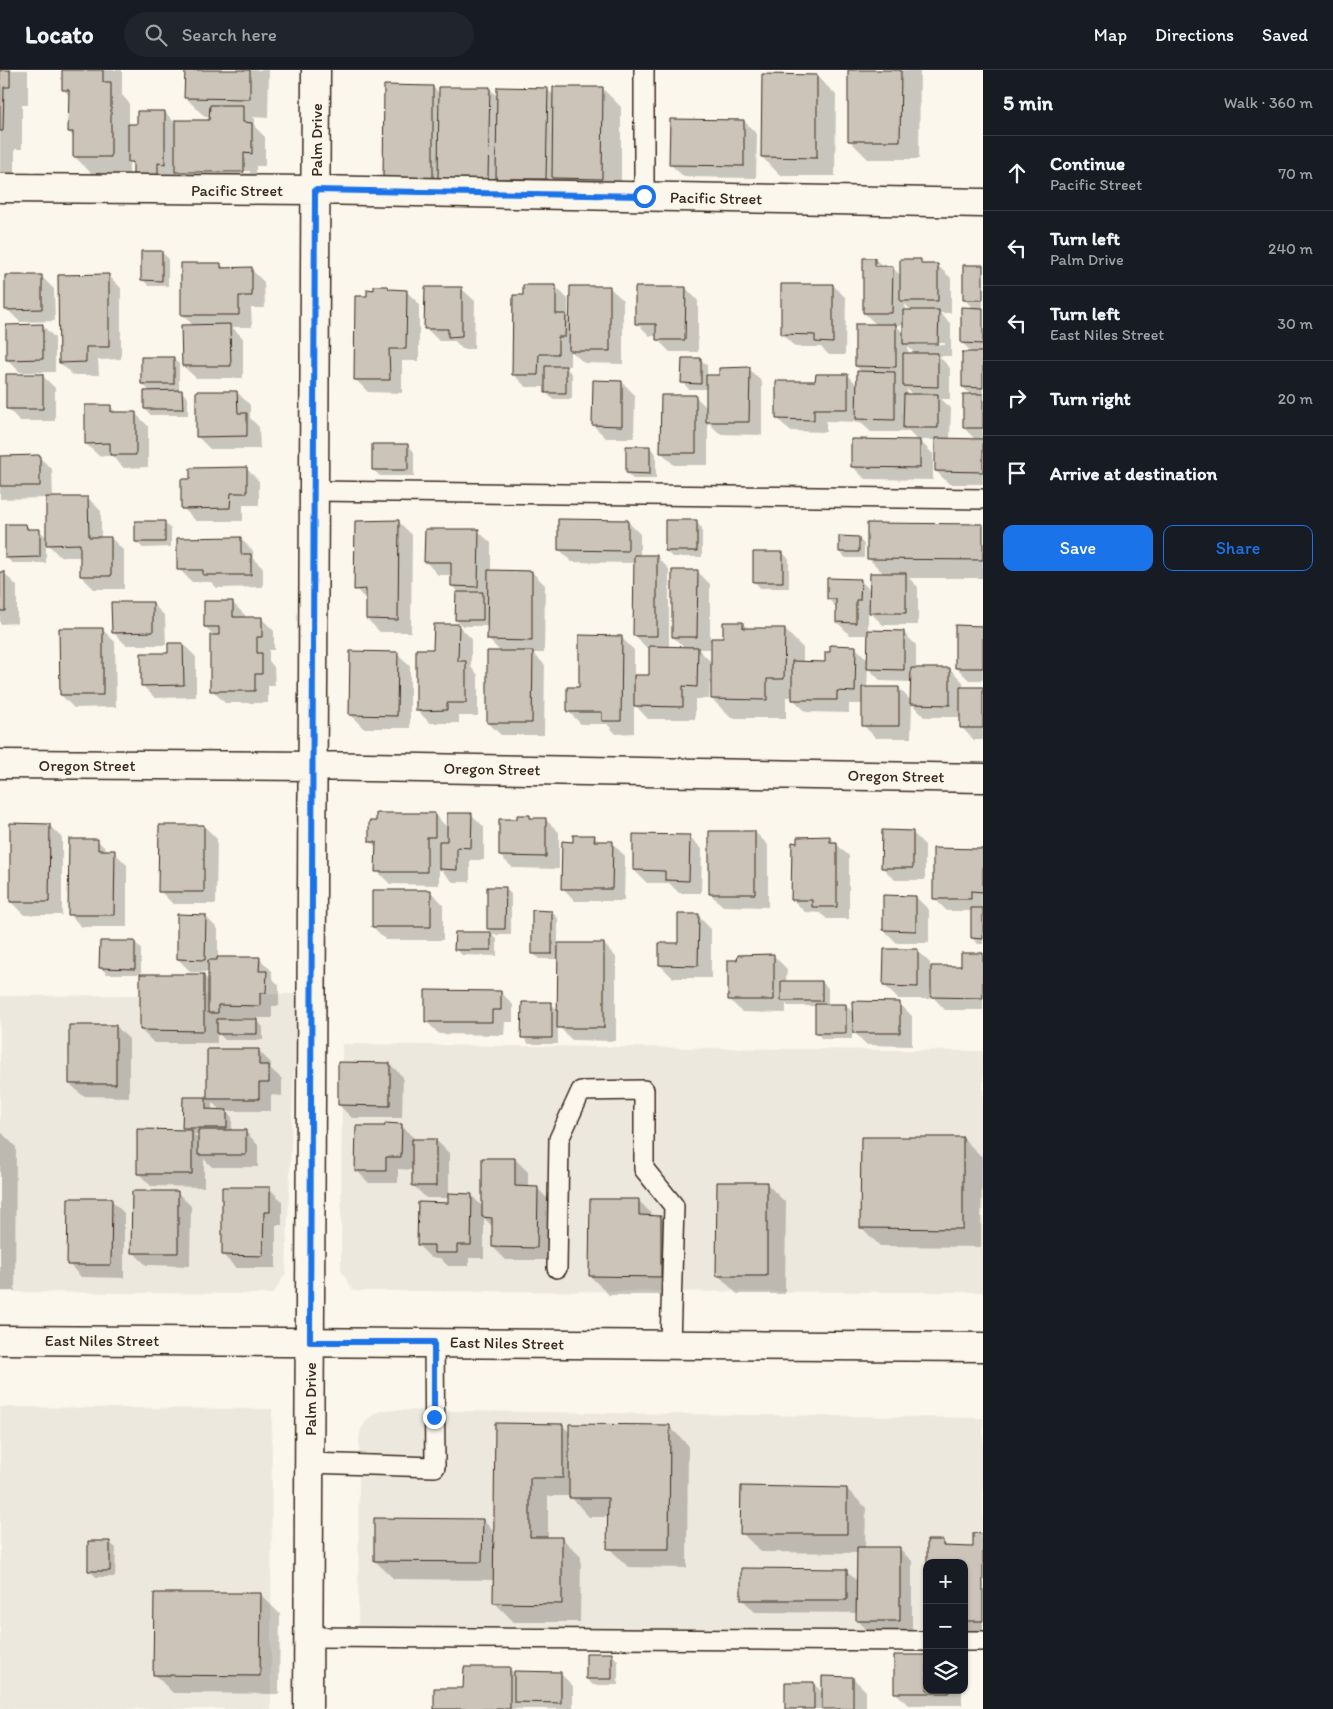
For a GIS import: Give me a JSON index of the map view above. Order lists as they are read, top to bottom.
{
  "streets": {
    "street": [
      "Palm Drive",
      "Pacific Street",
      "Oregon Street",
      "East Niles Street"
    ]
  },
  "crossings": [
    ["Palm Drive", "Pacific Street"],
    ["Palm Drive", "Oregon Street"],
    ["Palm Drive", "East Niles Street"]
  ],
  "page": {
    "header": "Locato",
    "search": "Search here",
    "nav": ["Map", "Directions", "Saved"],
    "heading": ["5 min", "Walk · 360 m"],
    "list": [
      ["Continue", "Pacific Street", "70 m"],
      ["Turn left", "Palm Drive", "240 m"],
      ["Turn left", "East Niles Street", "30 m"],
      ["Turn right", "20 m"],
      "Arrive at destination"
    ],
    "buttons": ["Save", "Share"],
    "map_buttons": ["+", "−"]
  }
}
